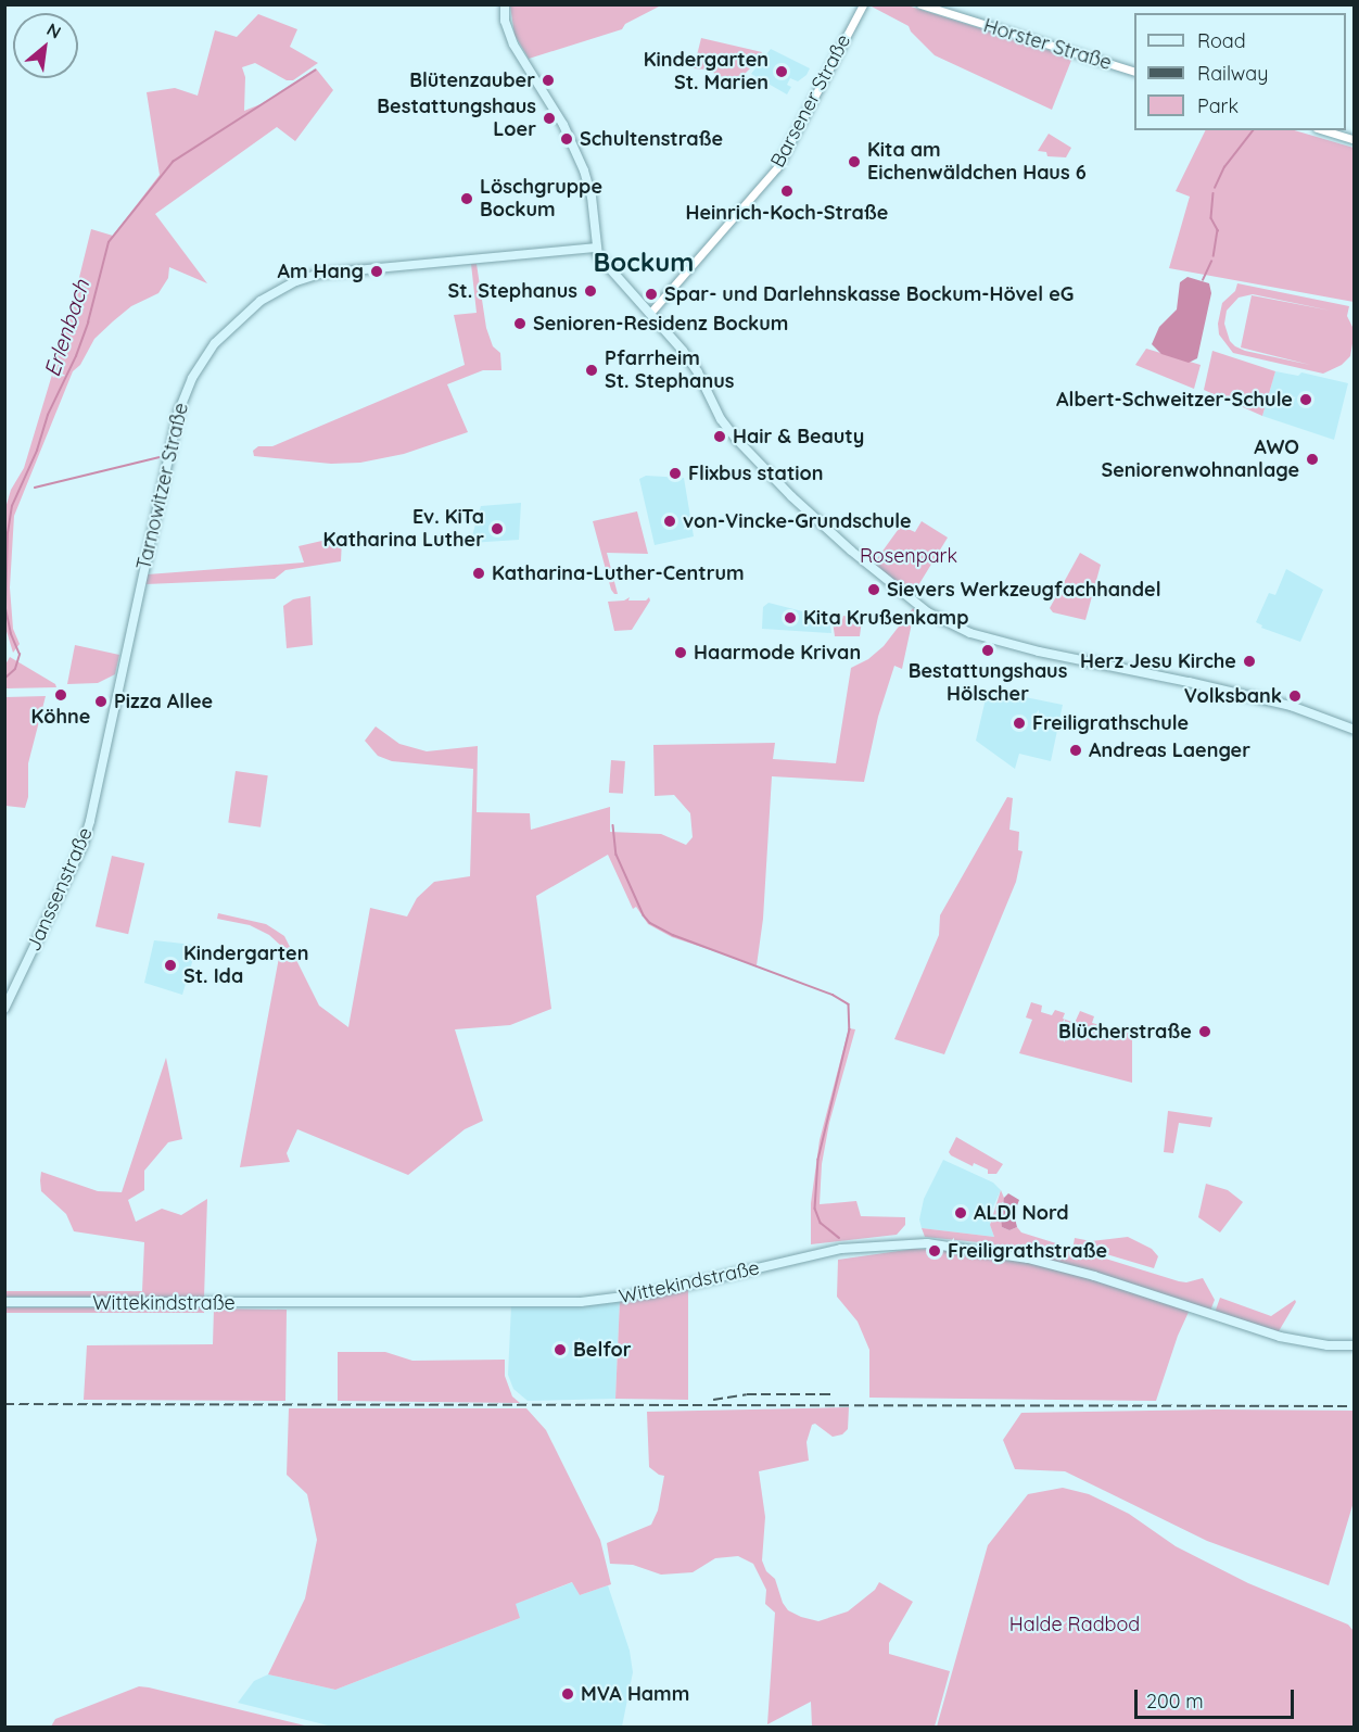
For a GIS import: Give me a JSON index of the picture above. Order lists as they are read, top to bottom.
{
  "streets": {
    "main road": ["Tarnowitzer Straße", "Janssenstraße", "Wittekindstraße"],
    "street": ["Horster Straße", "Barsener Straße"]
  },
  "crossings": [
    ["Tarnowitzer Straße", "Janssenstraße"]
  ],
  "districts": ["Bockum"],
  "water": ["Erlenbach"],
  "parks": ["Rosenpark", "Halde Radbod"],
  "places": [
    "Kindergarten St. Marien",
    "Blütenzauber",
    "Bestattungshaus Loer",
    "Schultenstraße",
    "Kita am Eichenwäldchen Haus 6",
    "Heinrich-Koch-Straße",
    "Löschgruppe Bockum",
    "Am Hang",
    "St. Stephanus",
    "Spar- und Darlehnskasse Bockum-Hövel eG",
    "Senioren-Residenz Bockum",
    "Pfarrheim St. Stephanus",
    "Albert-Schweitzer-Schule",
    "Hair & Beauty",
    "AWO Seniorenwohnanlage",
    "Flixbus station",
    "von-Vincke-Grundschule",
    "Ev. KiTa Katharina Luther",
    "Katharina-Luther-Centrum",
    "Sievers Werkzeugfachhandel",
    "Kita Krußenkamp",
    "Bestattungshaus Hölscher",
    "Haarmode Krivan",
    "Herz Jesu Kirche",
    "Köhne",
    "Volksbank",
    "Pizza Allee",
    "Freiligrathschule",
    "Andreas Laenger",
    "Kindergarten St. Ida",
    "Blücherstraße",
    "ALDI Nord",
    "Freiligrathstraße",
    "Belfor",
    "MVA Hamm"
  ],
  "legend": ["Road", "Railway", "Park"],
  "scale_bar": "200 m",
  "north": "top right"
}
